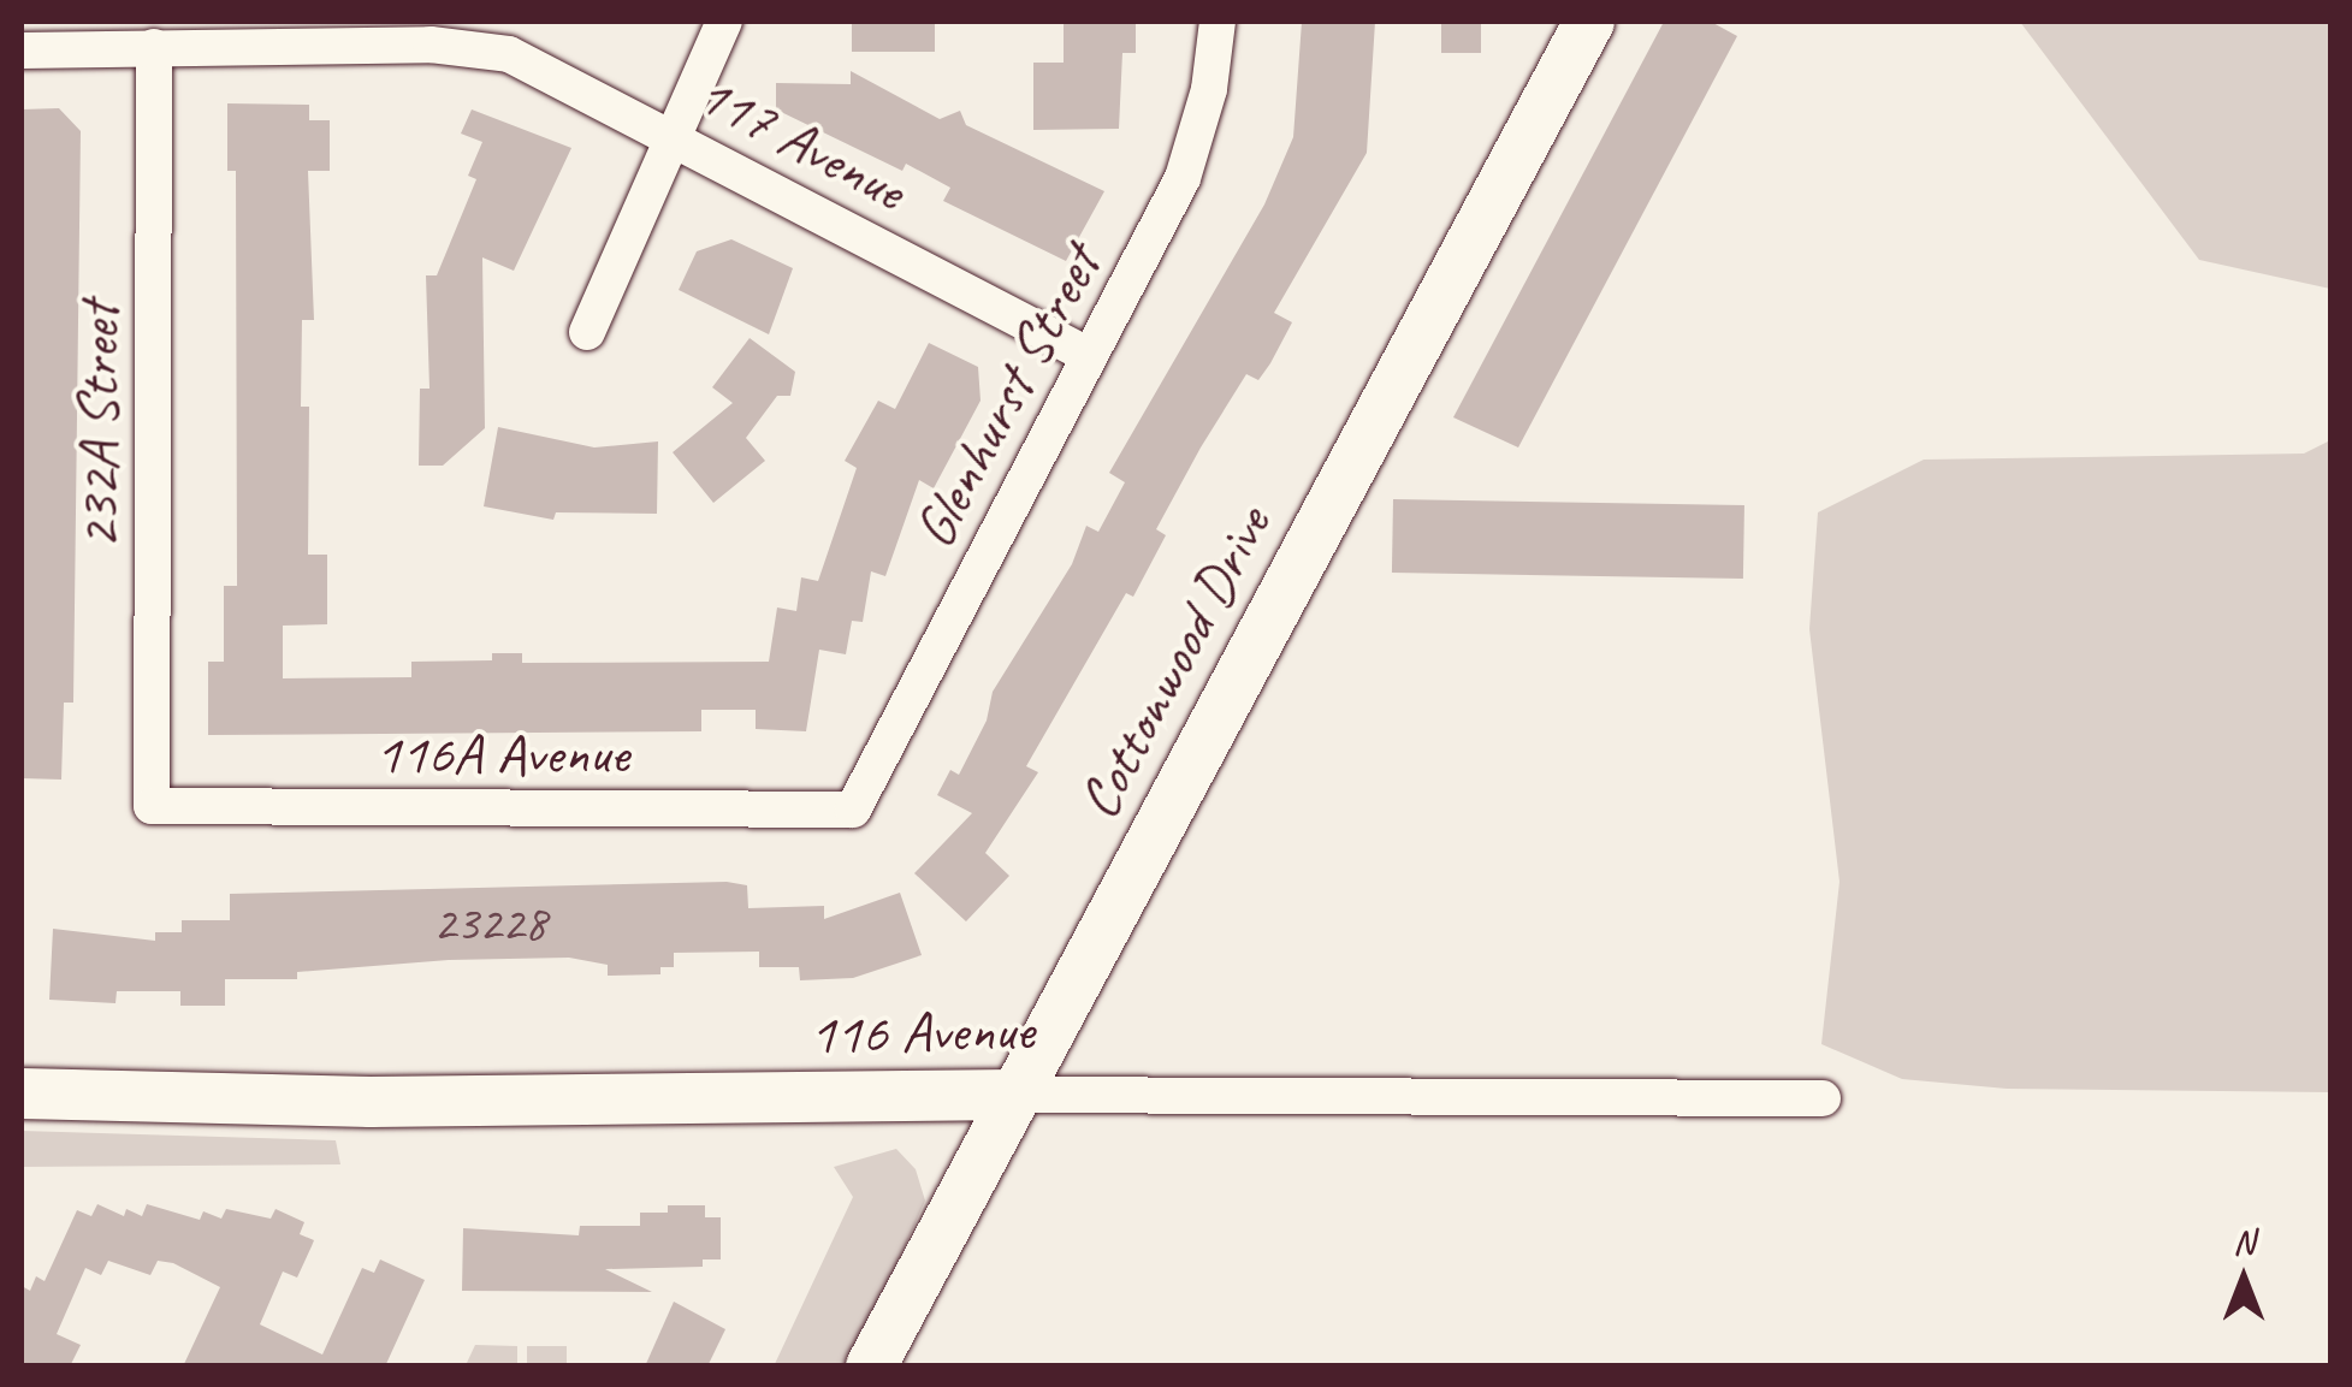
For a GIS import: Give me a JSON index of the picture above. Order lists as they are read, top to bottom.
{
  "streets": {
    "street": [
      "117 Avenue",
      "Glenhurst Street",
      "232A Street",
      "Cottonwood Drive",
      "116A Avenue",
      "116 Avenue"
    ]
  },
  "crossings": [
    ["117 Avenue", "Glenhurst Street"],
    ["117 Avenue", "232A Street"],
    ["Glenhurst Street", "116A Avenue"],
    ["232A Street", "116A Avenue"],
    ["Cottonwood Drive", "116 Avenue"]
  ],
  "house_numbers": ["23228"],
  "north": "top"
}
